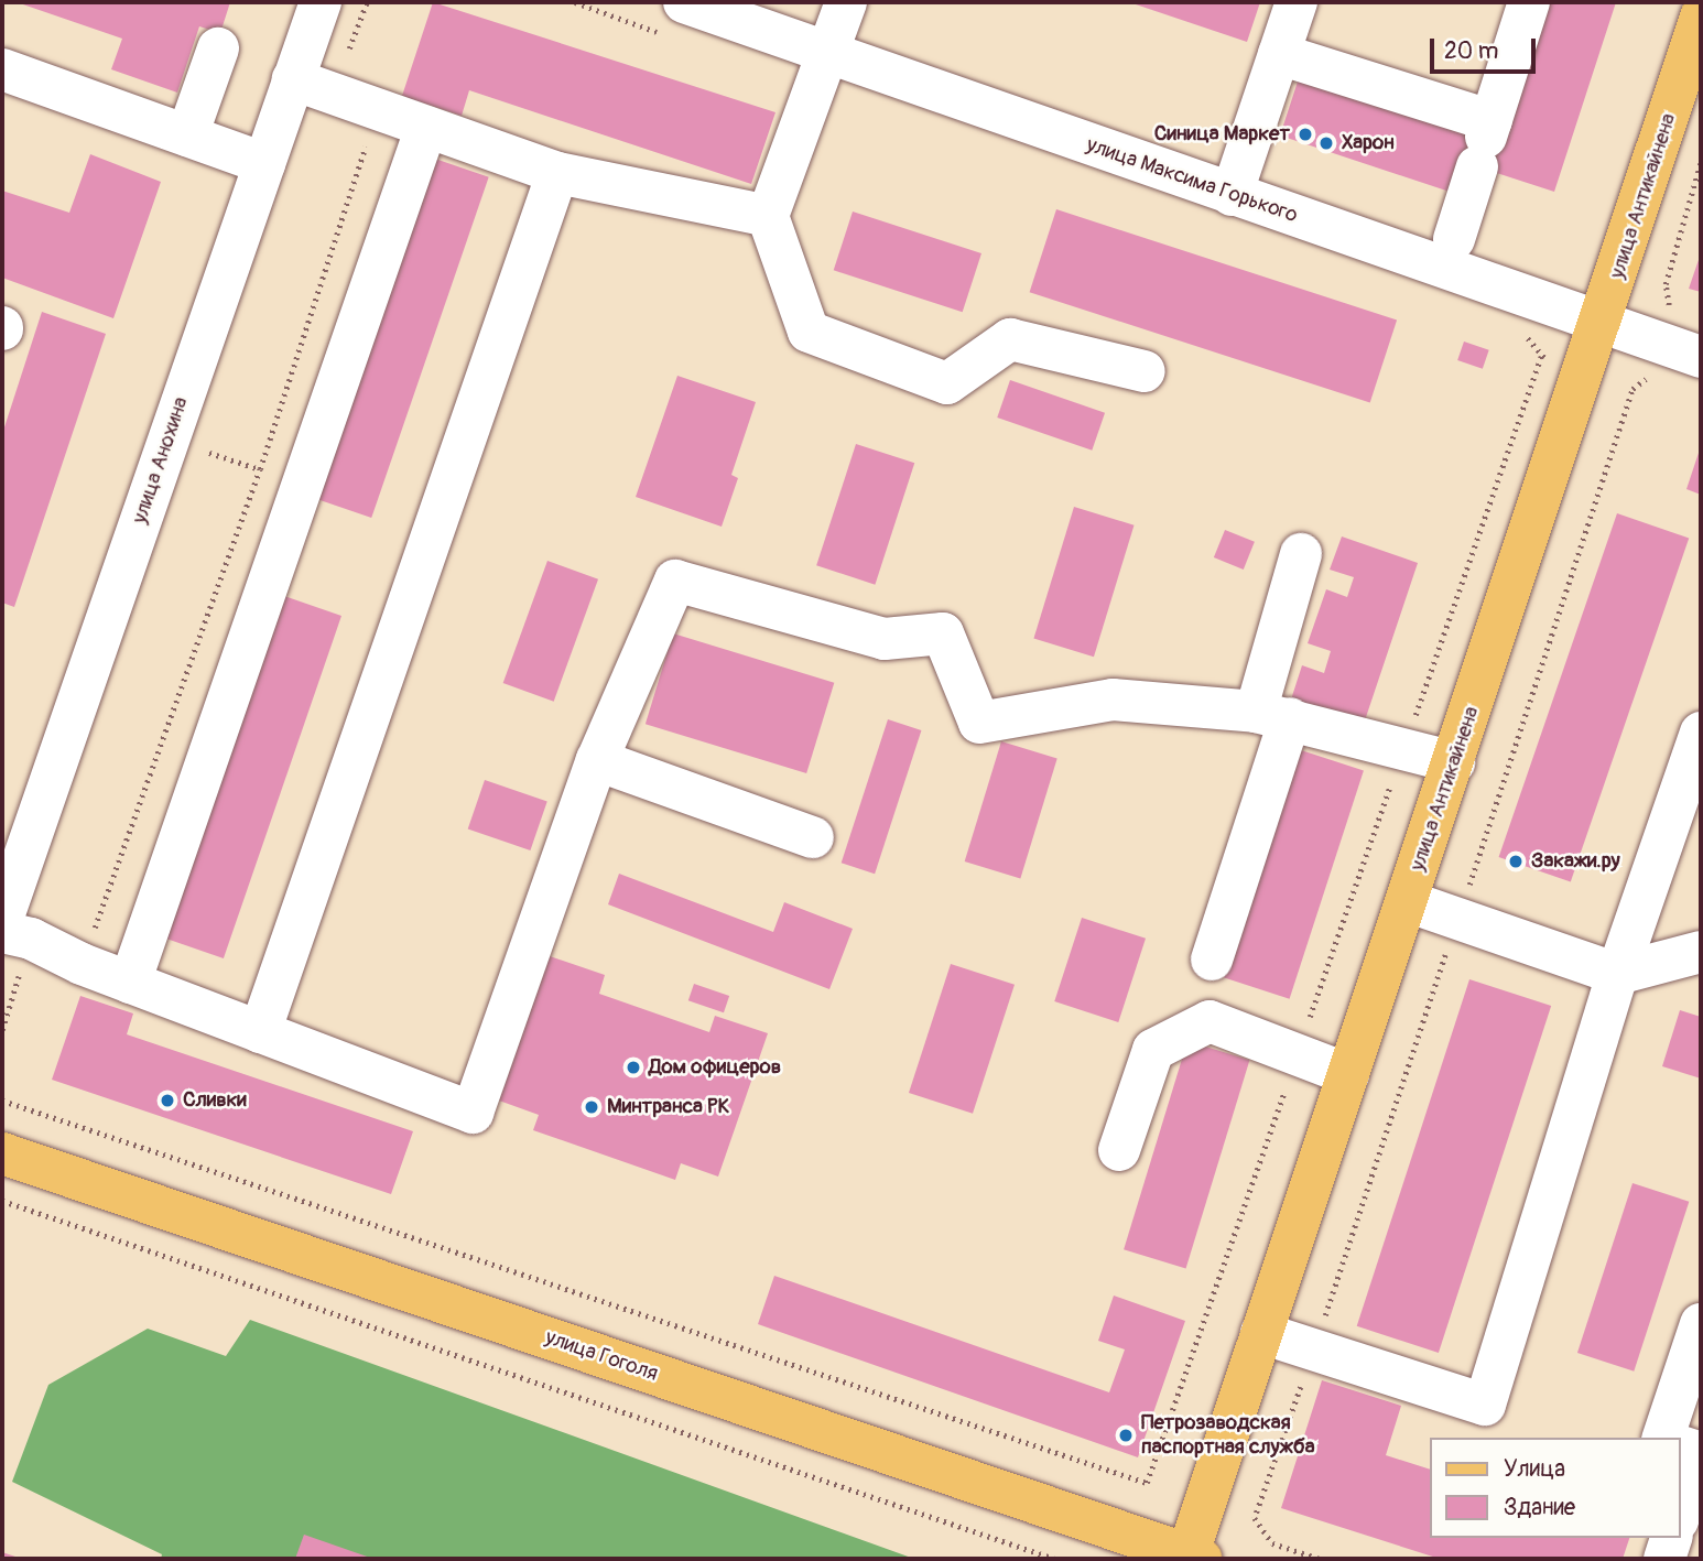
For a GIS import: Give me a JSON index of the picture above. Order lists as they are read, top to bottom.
{
  "streets": {
    "main road": ["улица Антикайнена", "улица Гоголя"],
    "street": ["улица Максима Горького", "улица Анохина"]
  },
  "crossings": [
    ["улица Максима Горького", "улица Антикайнена"],
    ["улица Антикайнена", "улица Гоголя"]
  ],
  "places": [
    "Синица Маркет",
    "Харон",
    "Закажи.ру",
    "Дом офицеров",
    "Сливки",
    "Минтранса РК",
    "Петрозаводская паспортная служба"
  ],
  "legend": ["Улица", "Здание"],
  "scale_bar": "20 m"
}
